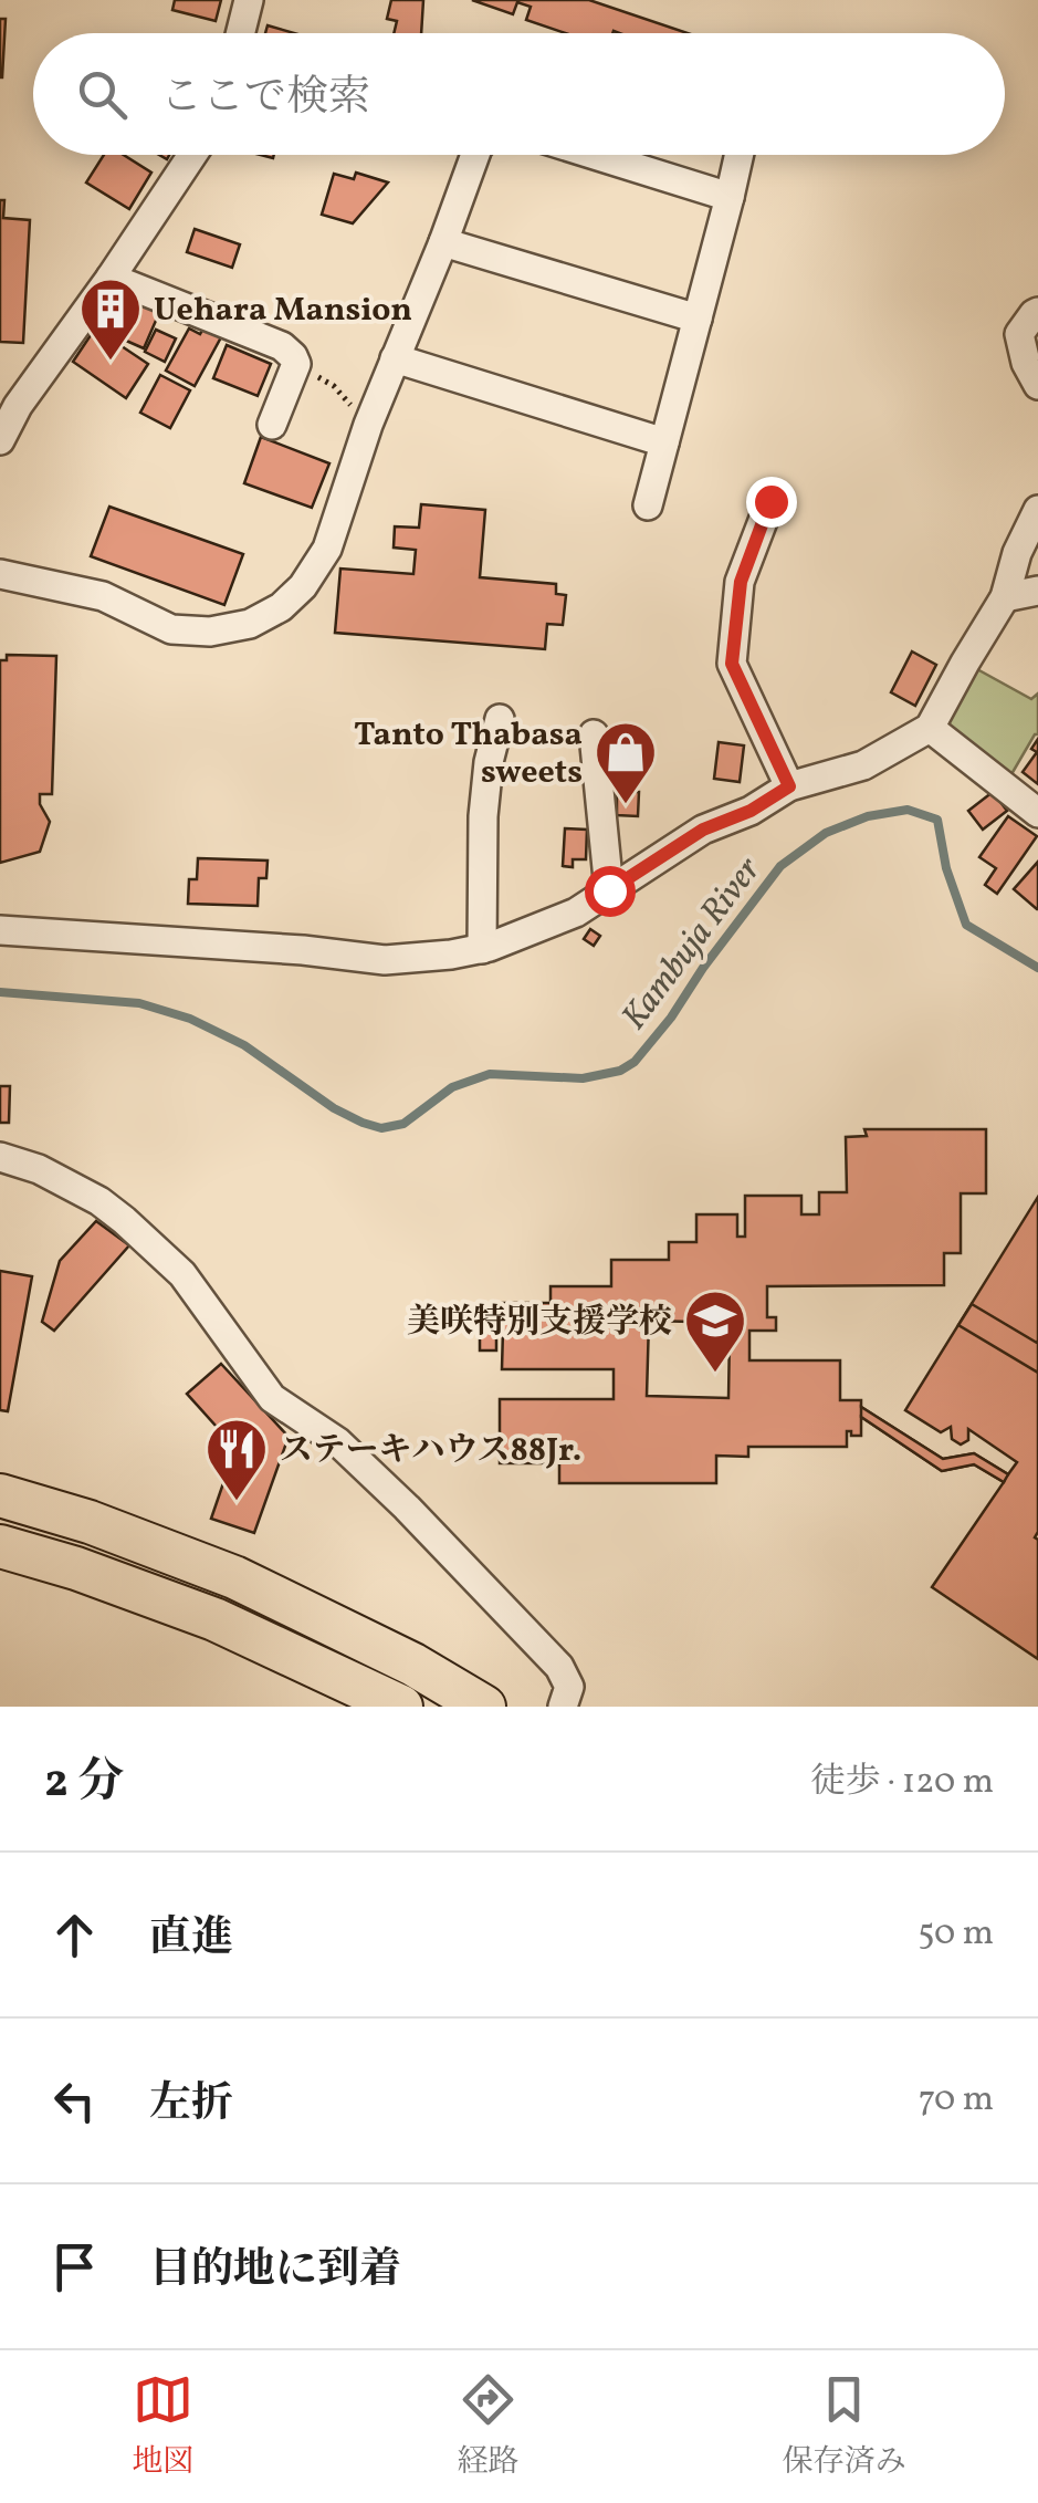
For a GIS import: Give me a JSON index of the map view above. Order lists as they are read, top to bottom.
{
  "water": ["Kambuja River"],
  "places": {
    "building": ["Uehara Mansion"],
    "shop": ["Tanto Thabasa sweets"],
    "school or university": ["美咲特別支援学校"],
    "restaurant": ["ステーキハウス88Jr."]
  },
  "page": {
    "search": "ここで検索",
    "heading": ["2 分", "徒歩 · 120 m"],
    "list": [
      ["直進", "50 m"],
      ["左折", "70 m"],
      "目的地に到着"
    ],
    "nav": ["地図", "経路", "保存済み"]
  }
}
